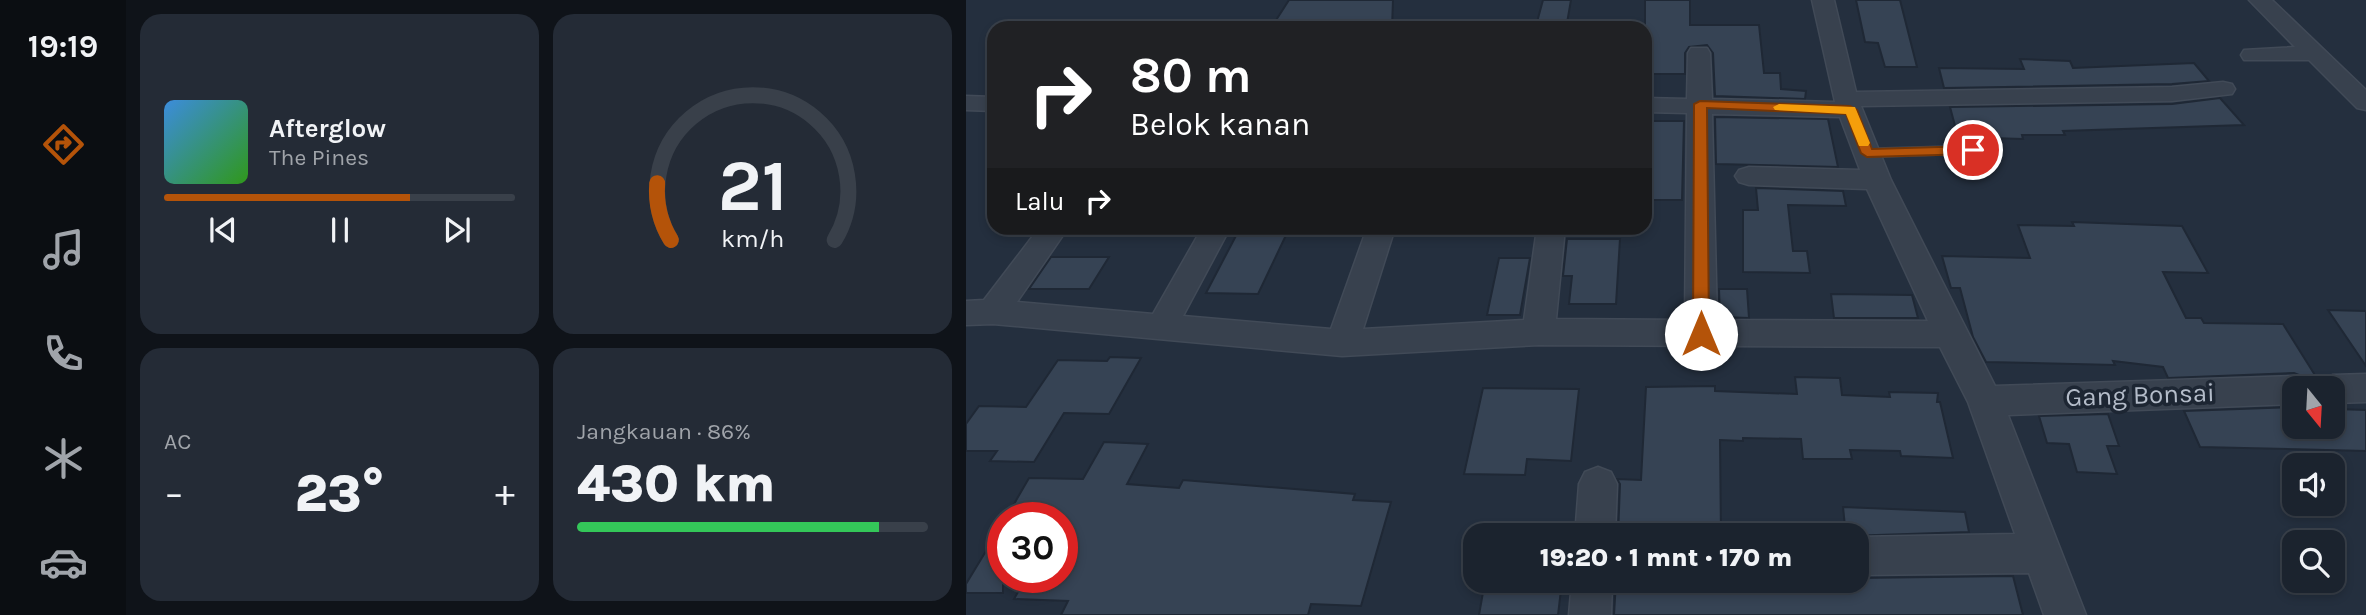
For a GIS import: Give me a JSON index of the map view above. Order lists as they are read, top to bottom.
{
  "streets": {
    "street": ["Gang Bonsai"]
  },
  "north": "bottom",
  "page": {
    "tabs": "19:19",
    "turn": ["80 m", "Belok kanan"],
    "song": ["Afterglow", "The Pines"],
    "then": "Lalu",
    "tile": [
      "AC",
      ["Jangkauan · 86%", "430 km"]
    ],
    "heat": ["−", "23°", "+"],
    "limit": "30",
    "trip": "19:20 · 1 mnt · 170 m",
    "gauge": ["21", "km/h"]
  }
}
